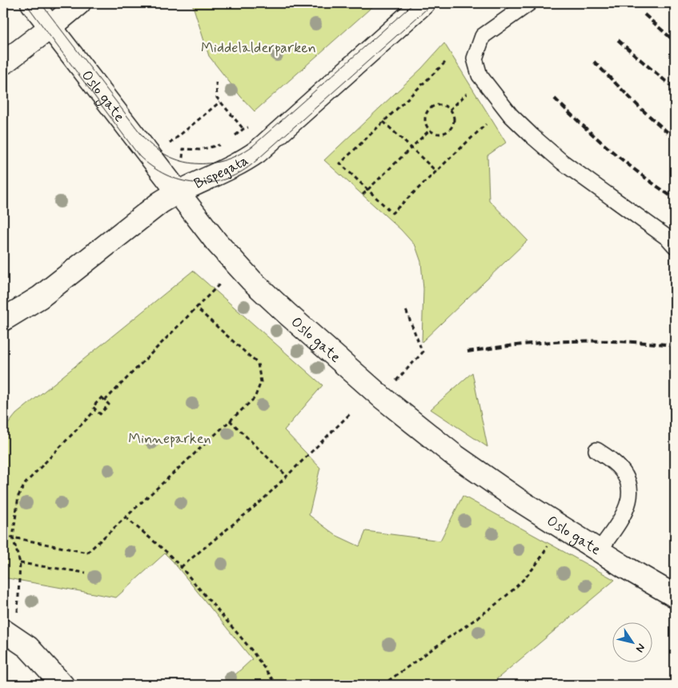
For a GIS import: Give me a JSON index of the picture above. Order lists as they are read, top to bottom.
{
  "streets": {
    "street": ["Oslo gate", "Bispegata"]
  },
  "crossings": [
    ["Oslo gate", "Bispegata"]
  ],
  "parks": ["Middelalderparken", "Minneparken"],
  "north": "bottom right"
}
